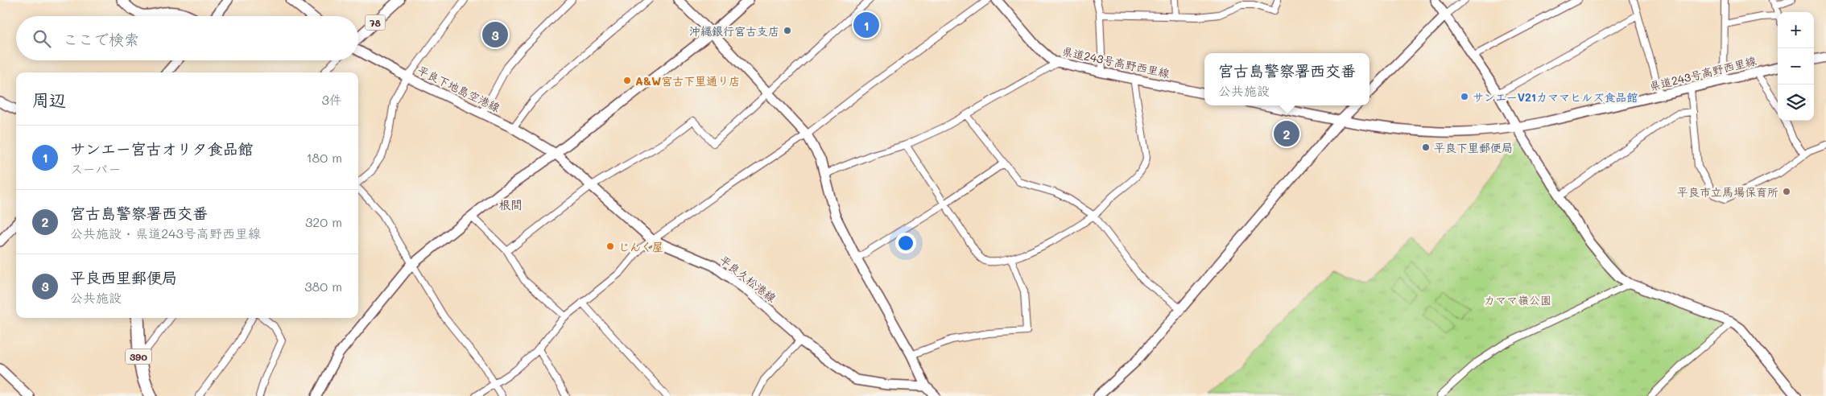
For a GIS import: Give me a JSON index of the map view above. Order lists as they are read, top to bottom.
{
  "streets": {
    "highway": ["390"],
    "main road": ["78"],
    "street": ["県道243号高野西里線", "平良下地島空港線", "平良久松港線"]
  },
  "crossings": [
    ["平良下地島空港線", "平良久松港線"]
  ],
  "districts": ["根間"],
  "parks": ["カママ嶺公園"],
  "places": [
    "沖縄銀行宮古支店",
    "A&W宮古下里通り店",
    "サンエーV21カママヒルズ食品館",
    "平良下里郵便局",
    "平良市立馬場保育所",
    "じんく屋"
  ],
  "page": {
    "pins": ["1", "3", "2"],
    "map_buttons": ["+", "−"],
    "search": "ここで検索",
    "popup": ["宮古島警察署西交番", "公共施設"],
    "heading": ["周辺", "3件"],
    "list": [
      {
        "mark": "1",
        "name": "サンエー宮古オリタ食品館",
        "note": "スーパー",
        "value": "180 m"
      },
      {
        "mark": "2",
        "name": "宮古島警察署西交番",
        "note": "公共施設 · 県道243号高野西里線",
        "value": "320 m"
      },
      {
        "mark": "3",
        "name": "平良西里郵便局",
        "note": "公共施設",
        "value": "380 m"
      }
    ]
  }
}
